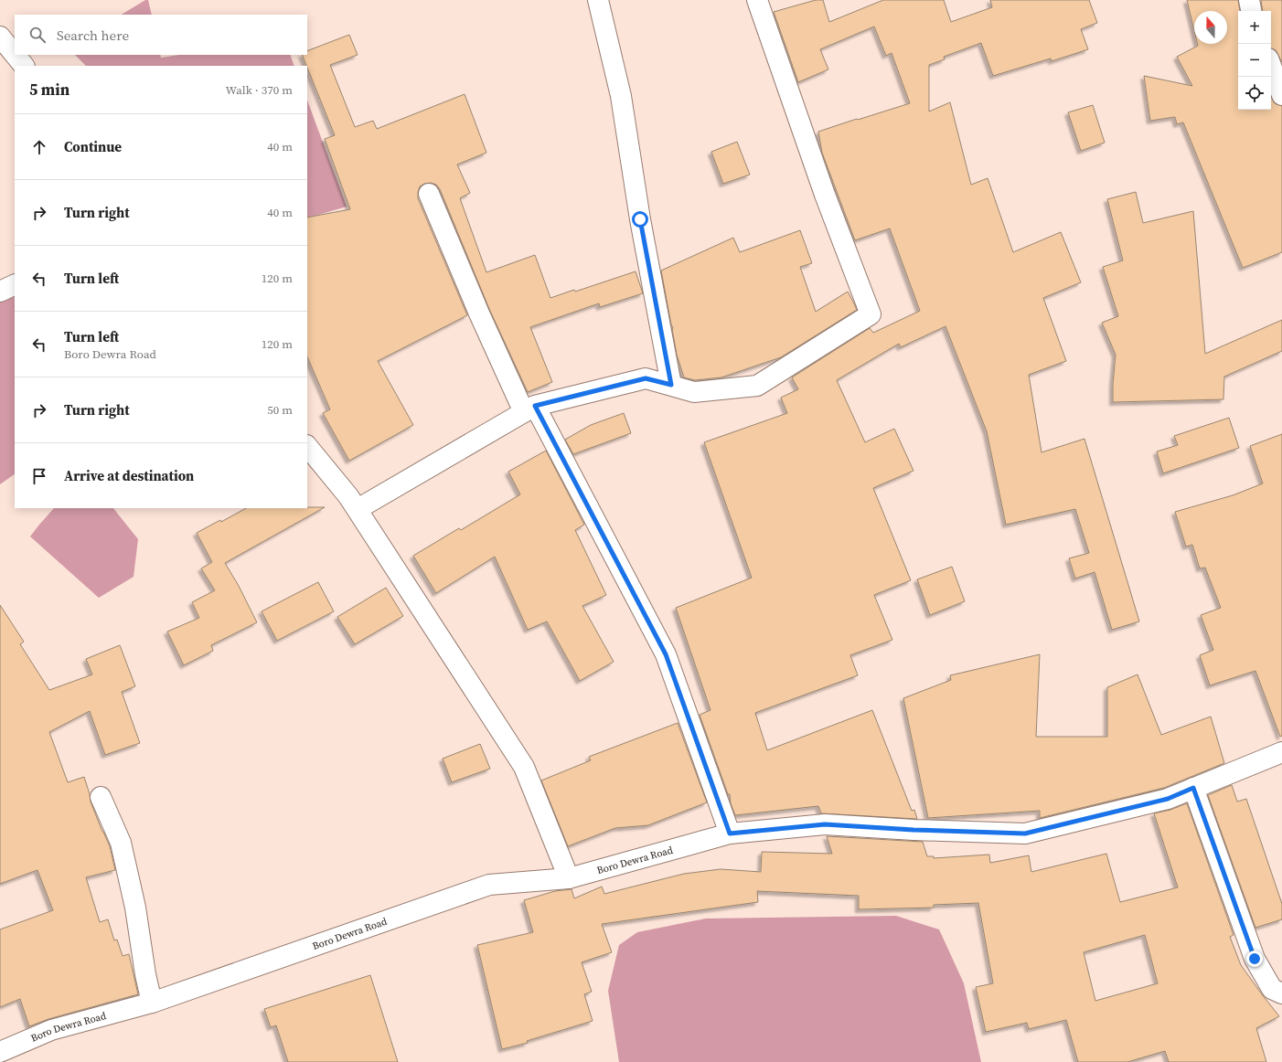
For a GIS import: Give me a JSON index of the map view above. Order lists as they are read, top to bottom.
{
  "streets": {
    "street": ["Boro Dewra Road"]
  },
  "north": "top",
  "page": {
    "map_buttons": ["+", "−"],
    "search": "Search here",
    "heading": ["5 min", "Walk · 370 m"],
    "list": [
      ["Continue", "40 m"],
      ["Turn right", "40 m"],
      ["Turn left", "120 m"],
      ["Turn left", "Boro Dewra Road", "120 m"],
      ["Turn right", "50 m"],
      "Arrive at destination"
    ]
  }
}
